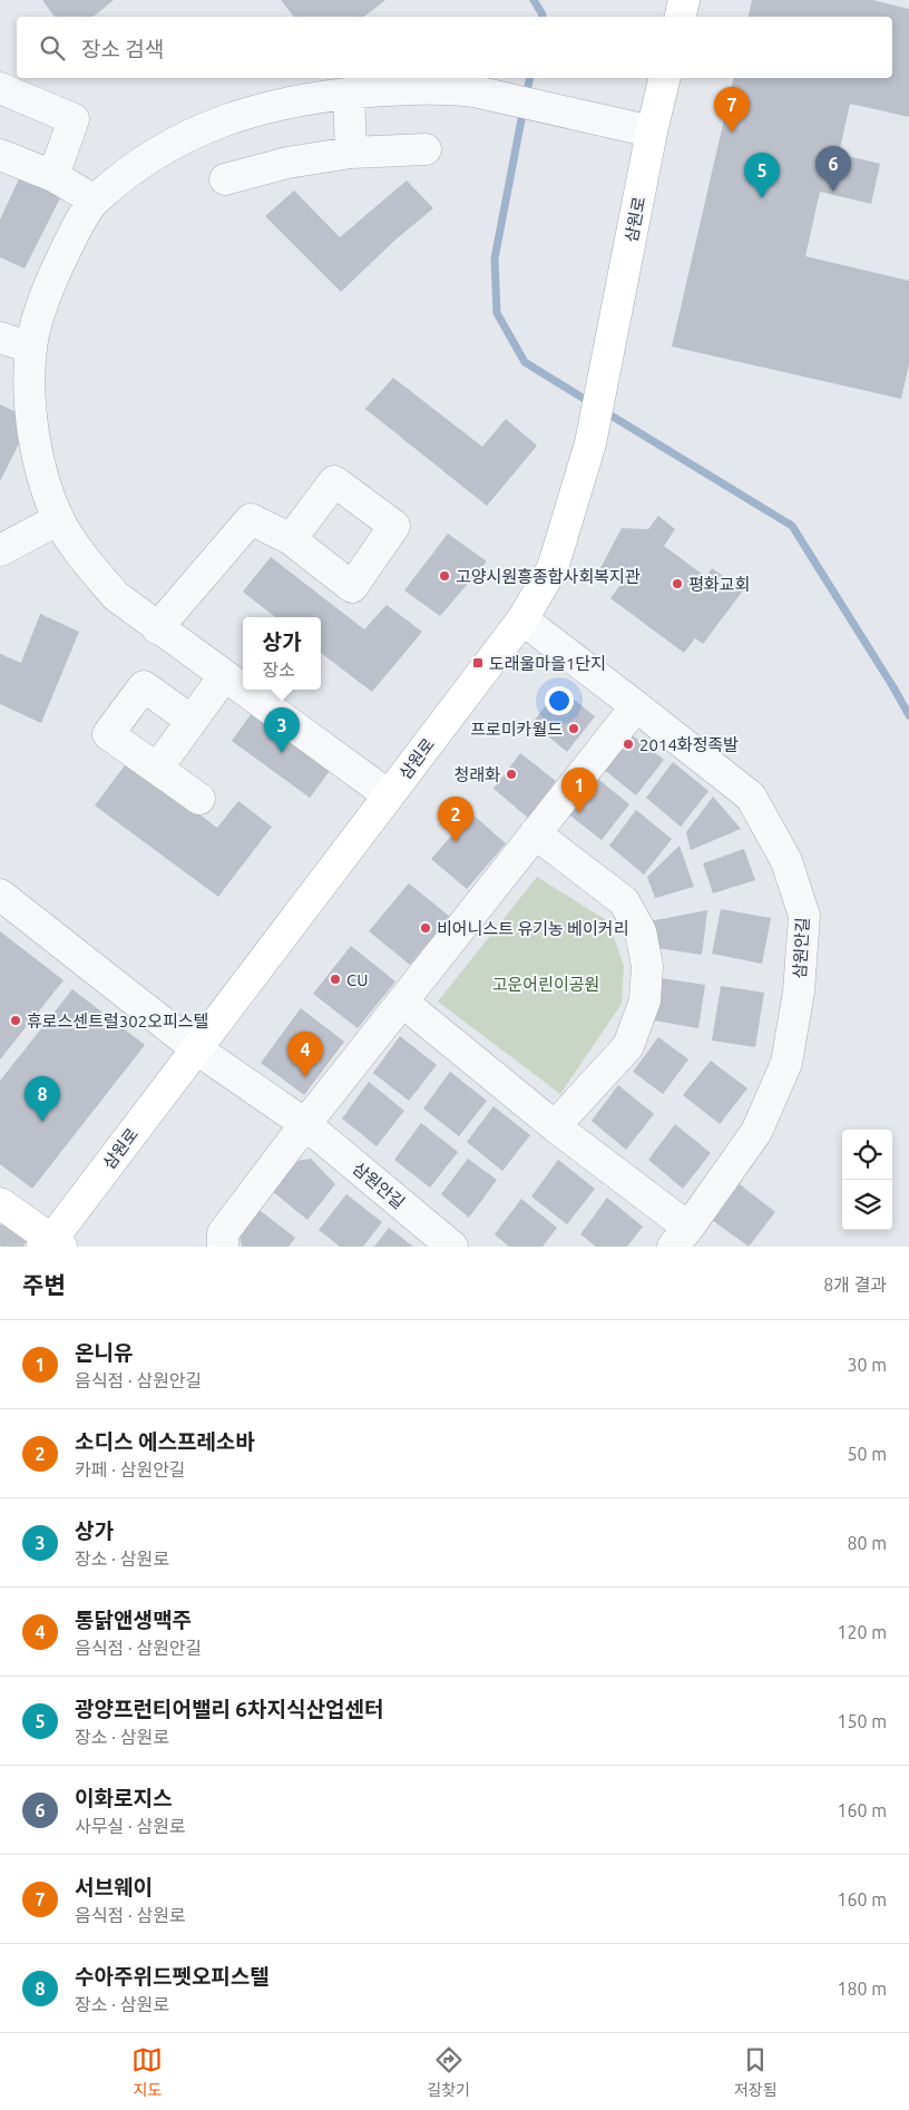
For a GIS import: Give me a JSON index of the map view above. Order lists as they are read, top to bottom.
{
  "streets": {
    "main road": ["삼원로"],
    "street": ["삼원안길"]
  },
  "crossings": [
    ["삼원로", "삼원안길"]
  ],
  "parks": ["고운어린이공원"],
  "places": {
    "other": [
      "고양시원흥종합사회복지관",
      "평화교회",
      "프로미카월드",
      "2014화정족발",
      "청래화",
      "비어니스트 유기농 베이커리",
      "CU",
      "휴로스센트럴302오피스텔"
    ],
    "transit": ["도래울마을1단지"]
  },
  "page": {
    "search": "장소 검색",
    "pins": [
      "7",
      "6",
      "5",
      "3",
      "1",
      "2",
      "4",
      "8"
    ],
    "popup": ["상가", "장소"],
    "heading": ["주변", "8개 결과"],
    "list": [
      {
        "mark": "1",
        "name": "온니유",
        "note": "음식점 · 삼원안길",
        "value": "30 m"
      },
      {
        "mark": "2",
        "name": "소디스 에스프레소바",
        "note": "카페 · 삼원안길",
        "value": "50 m"
      },
      {
        "mark": "3",
        "name": "상가",
        "note": "장소 · 삼원로",
        "value": "80 m"
      },
      {
        "mark": "4",
        "name": "통닭앤생맥주",
        "note": "음식점 · 삼원안길",
        "value": "120 m"
      },
      {
        "mark": "5",
        "name": "광양프런티어밸리 6차지식산업센터",
        "note": "장소 · 삼원로",
        "value": "150 m"
      },
      {
        "mark": "6",
        "name": "이화로지스",
        "note": "사무실 · 삼원로",
        "value": "160 m"
      },
      {
        "mark": "7",
        "name": "서브웨이",
        "note": "음식점 · 삼원로",
        "value": "160 m"
      },
      {
        "mark": "8",
        "name": "수아주위드펫오피스텔",
        "note": "장소 · 삼원로",
        "value": "180 m"
      }
    ],
    "nav": ["지도", "길찾기", "저장됨"]
  }
}
